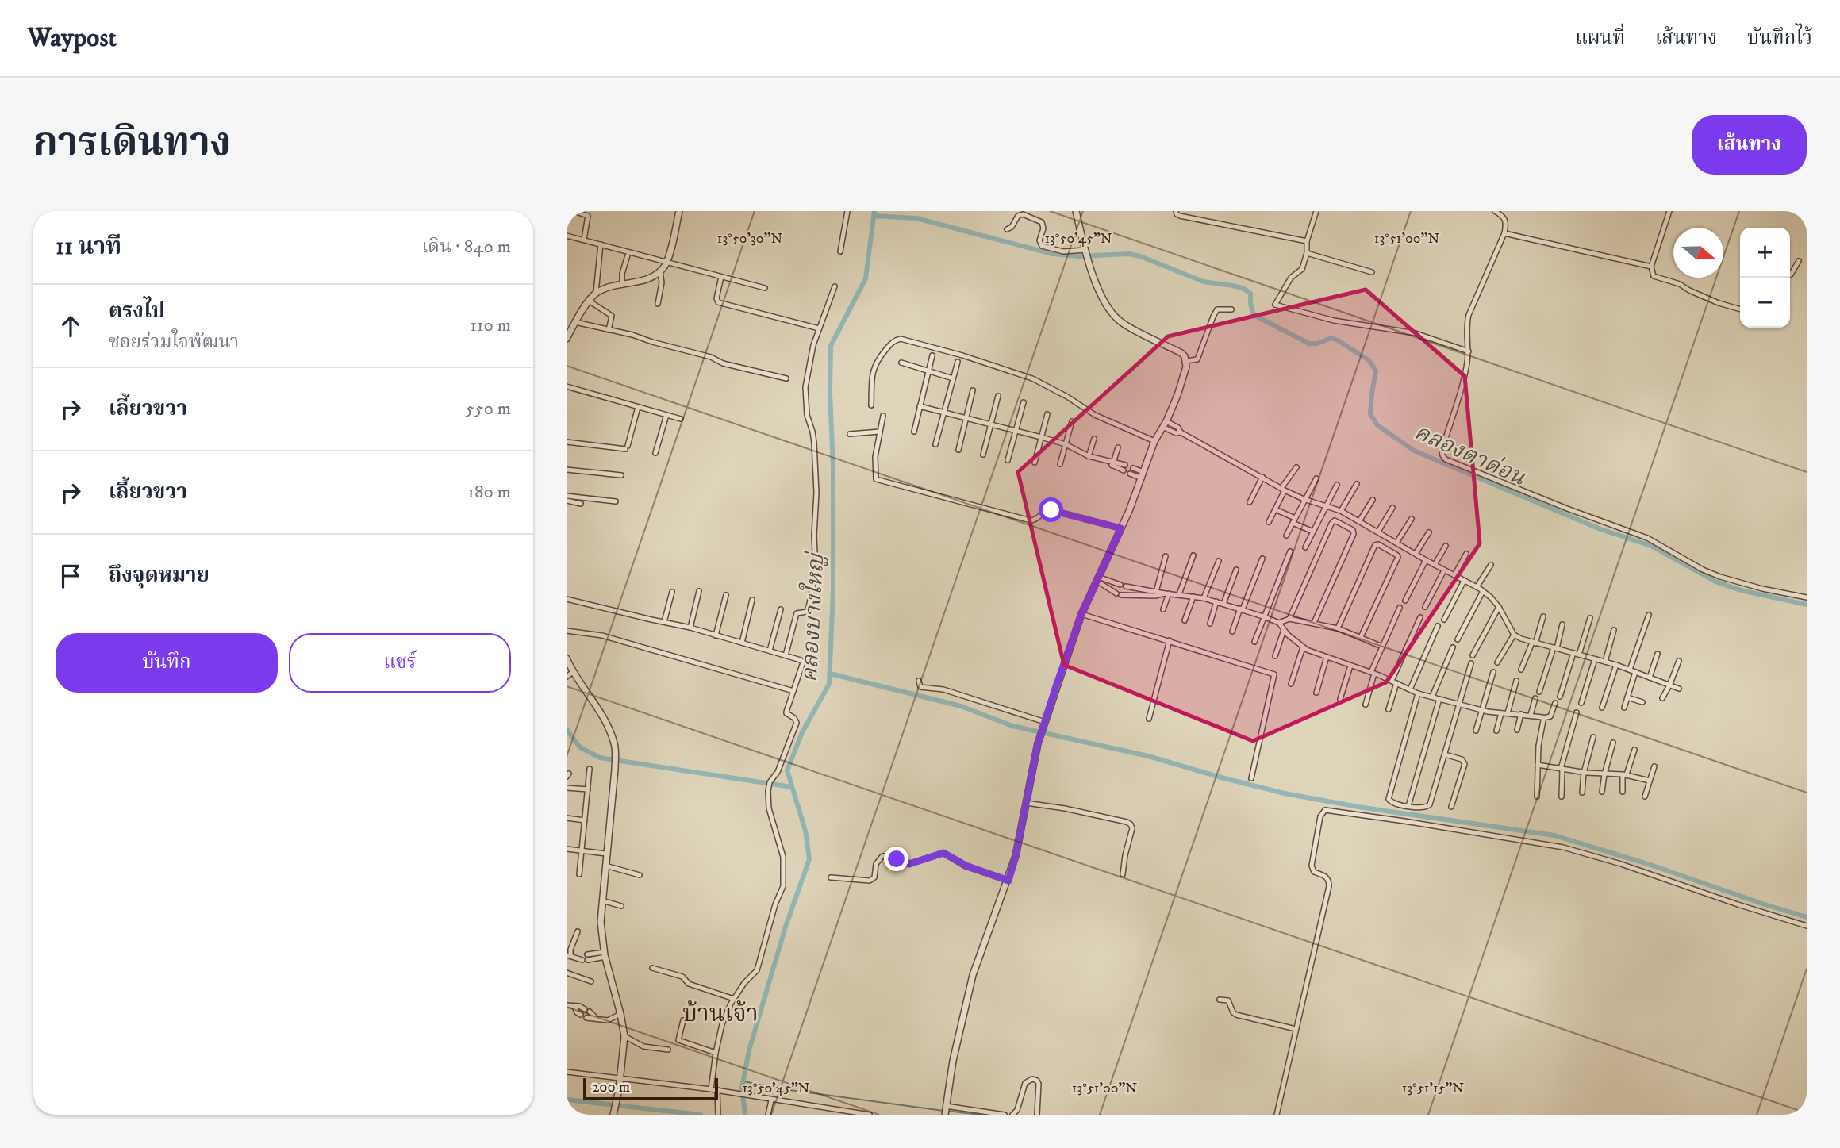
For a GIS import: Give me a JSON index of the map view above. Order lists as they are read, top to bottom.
{
  "districts": ["บ้านเจ้า"],
  "water": ["คลองตาด่อน", "คลองบางใหญ่"],
  "scale_bar": "200 m",
  "north": "right",
  "page": {
    "header": "Waypost",
    "nav": ["แผนที่", "เส้นทาง", "บันทึกไว้"],
    "title": "การเดินทาง",
    "buttons": [
      "เส้นทาง",
      ["บันทึก", "แชร์"]
    ],
    "heading": ["11 นาที", "เดิน · 840 m"],
    "map_buttons": ["+", "−"],
    "list": [
      ["ตรงไป", "ซอยร่วมใจพัฒนา", "110 m"],
      ["เลี้ยวขวา", "550 m"],
      ["เลี้ยวขวา", "180 m"],
      "ถึงจุดหมาย"
    ],
    "scale": "200 m"
  },
  "coordinates": [
    "13°50'45\"N",
    "13°51'00\"N",
    "13°50'30\"N",
    "13°51'15\"N"
  ]
}
